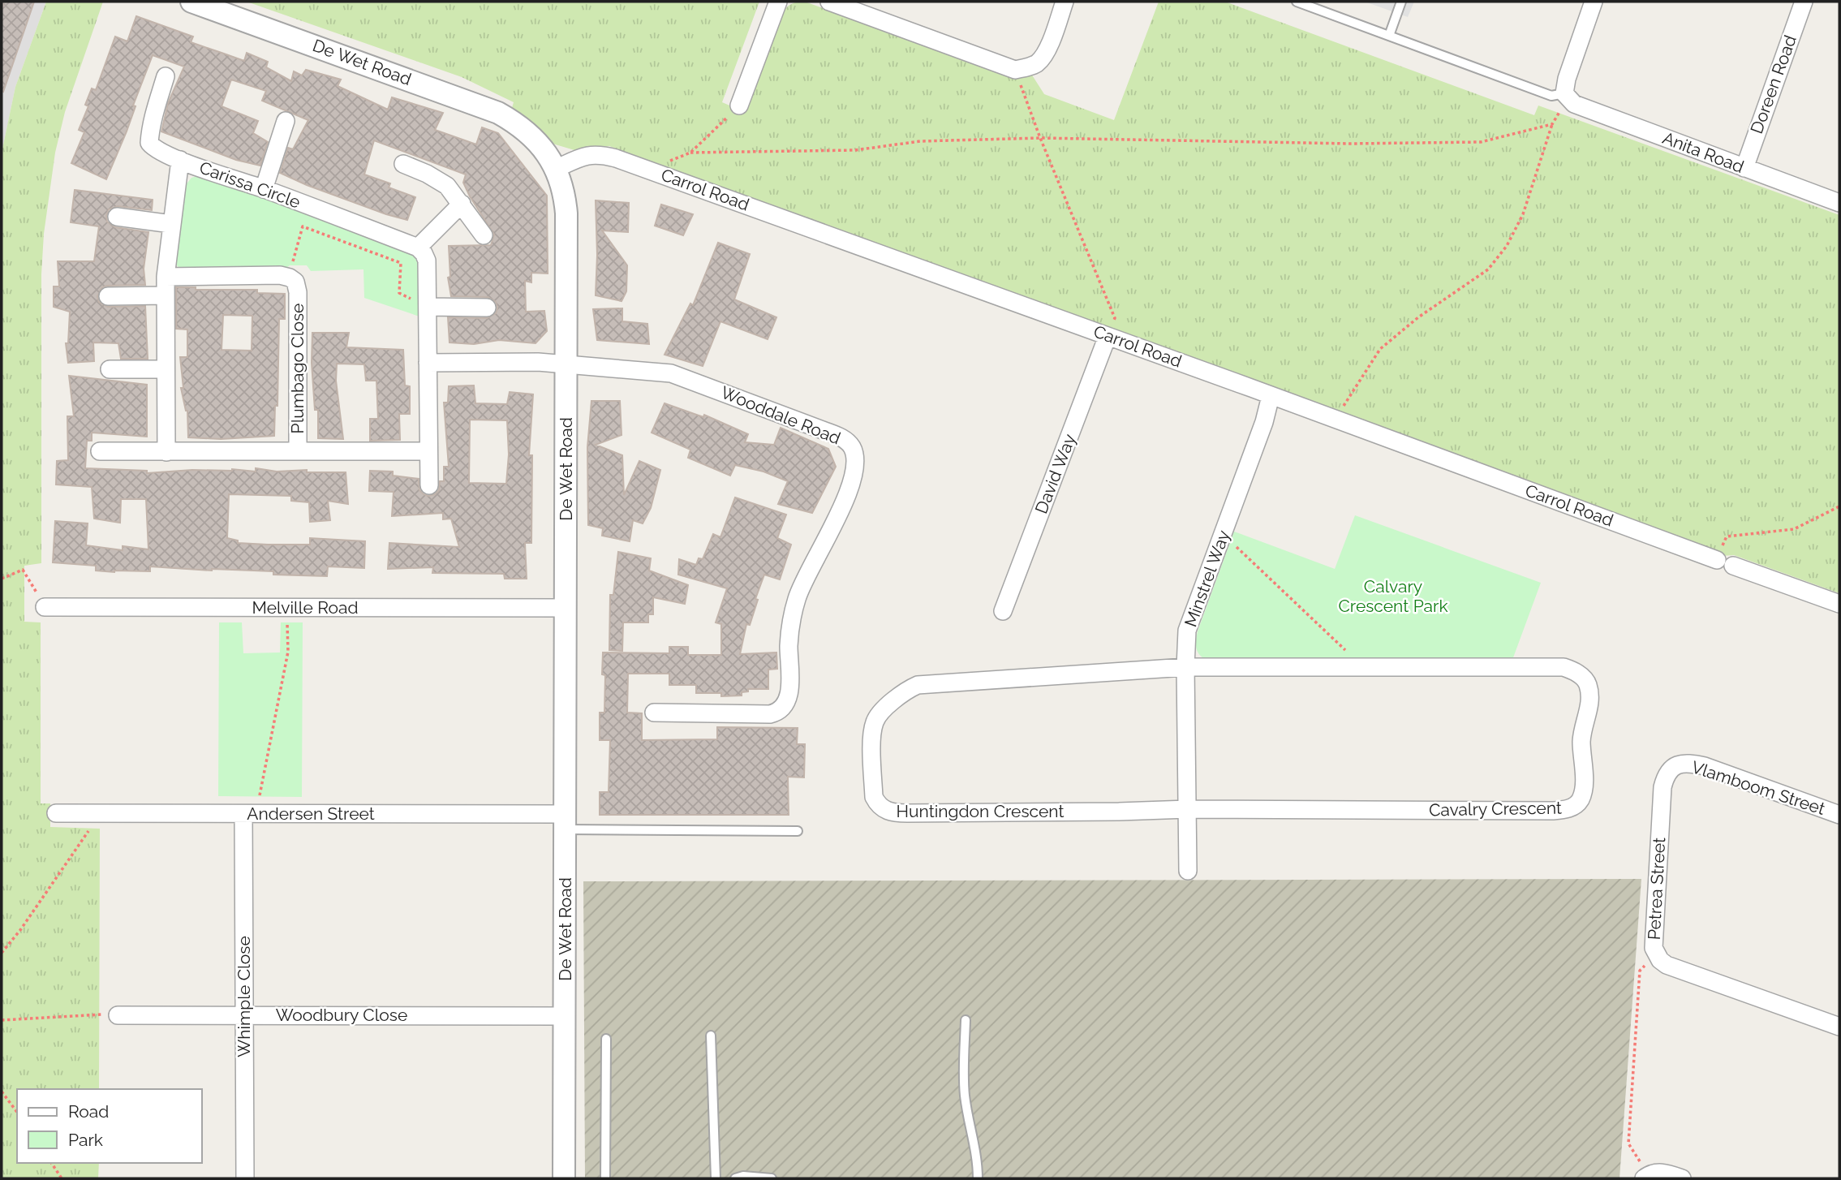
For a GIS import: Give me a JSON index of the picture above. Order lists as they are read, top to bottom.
{
  "streets": {
    "street": [
      "De Wet Road",
      "Doreen Road",
      "Anita Road",
      "Carissa Circle",
      "Carrol Road",
      "Plumbago Close",
      "Wooddale Road",
      "David Way",
      "Minstrel Way",
      "Melville Road",
      "Vlamboom Street",
      "Cavalry Crescent",
      "Huntingdon Crescent",
      "Andersen Street",
      "Petrea Street",
      "Whimple Close",
      "Woodbury Close"
    ]
  },
  "crossings": [
    ["De Wet Road", "Carrol Road"],
    ["De Wet Road", "Wooddale Road"],
    ["De Wet Road", "Melville Road"],
    ["De Wet Road", "Andersen Street"],
    ["De Wet Road", "Woodbury Close"],
    ["Doreen Road", "Anita Road"],
    ["Carrol Road", "David Way"],
    ["Carrol Road", "Minstrel Way"],
    ["Minstrel Way", "Cavalry Crescent"],
    ["Minstrel Way", "Huntingdon Crescent"],
    ["Vlamboom Street", "Petrea Street"],
    ["Cavalry Crescent", "Huntingdon Crescent"],
    ["Andersen Street", "Whimple Close"],
    ["Whimple Close", "Woodbury Close"]
  ],
  "parks": ["Calvary Crescent Park"],
  "legend": ["Road", "Park"]
}
